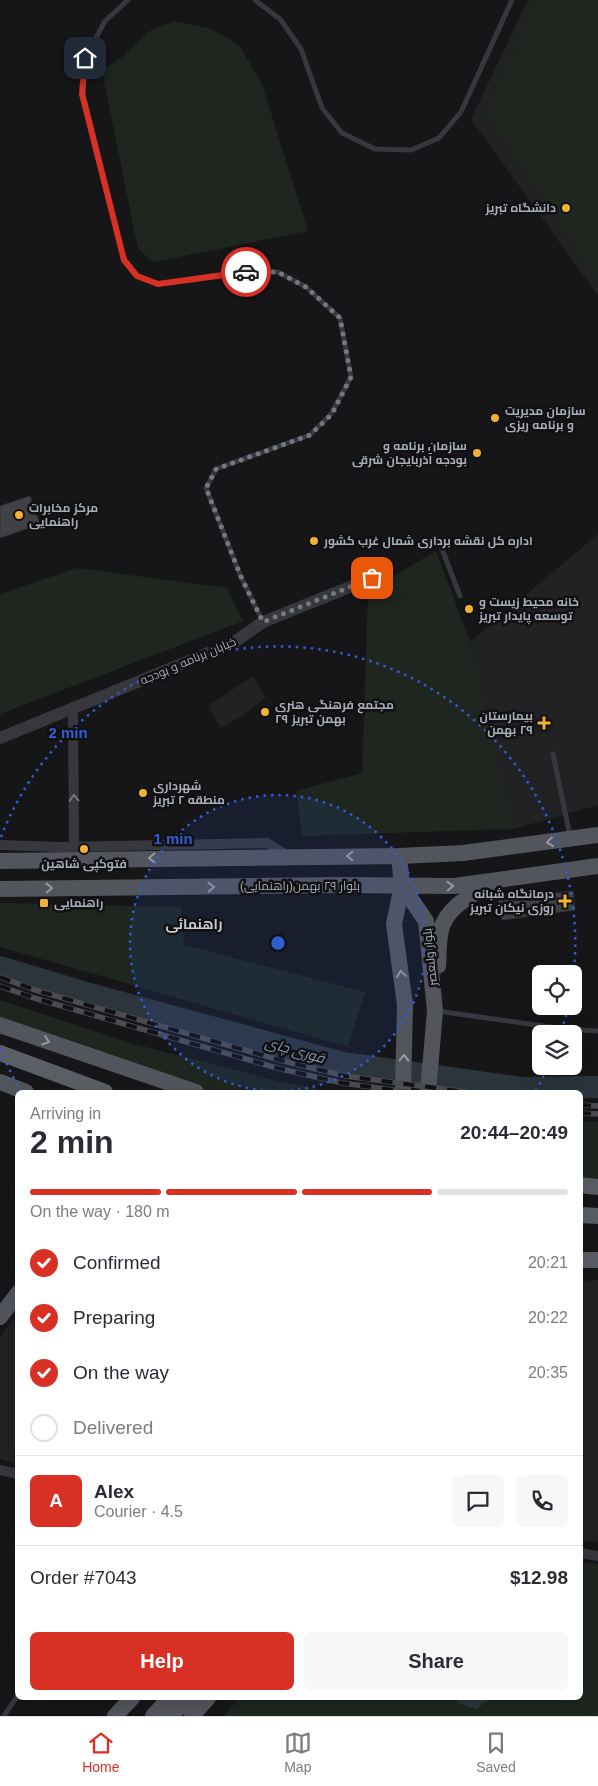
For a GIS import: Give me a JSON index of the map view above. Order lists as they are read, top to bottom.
{
  "streets": {
    "main road": ["بلوار ٢٩ بهمن(راهنمایی)", "بلوار ولىعصر"],
    "street": ["خیابان برنامه و بودجه"]
  },
  "crossings": [
    ["بلوار ٢٩ بهمن(راهنمایی)", "بلوار ولىعصر"]
  ],
  "districts": ["راهنمائی"],
  "water": ["قوری چای"],
  "places": {
    "other": [
      "دانشگاه تبریز",
      "سازمان مدیریت و برنامه ریزی",
      "سازمان برنامه و بودجه آذربایجان شرقی",
      "مرکز مخابرات راهنمایی",
      "اداره کل نقشه برداری شمال غرب کشور",
      "خانه محیط زیست و توسعه پایدار تبریز",
      "مجتمع فرهنگی هنری ۲۹ بهمن تبریز",
      "شهرداری منطقه ۲ تبریز",
      "فتوکپی شاهین"
    ],
    "health": ["بیمارستان ٢٩ بهمن", "درمانگاه شبانه روزی نیکان تبریز"],
    "transit": ["راهنمایی"]
  },
  "page": {
    "heading": ["2 min", "Arriving in", "20:44–20:49"],
    "panel": [
      "Alex",
      "Courier · 4.5",
      "Order #7043",
      "$12.98"
    ],
    "bar": "On the way · 180 m",
    "list": [
      ["Confirmed", "20:21"],
      ["Preparing", "20:22"],
      ["On the way", "20:35"],
      "Delivered"
    ],
    "round": "A",
    "buttons": ["Help", "Share"],
    "tabs": ["Home", "Map", "Saved"]
  },
  "rings": ["2 min", "1 min"]
}
